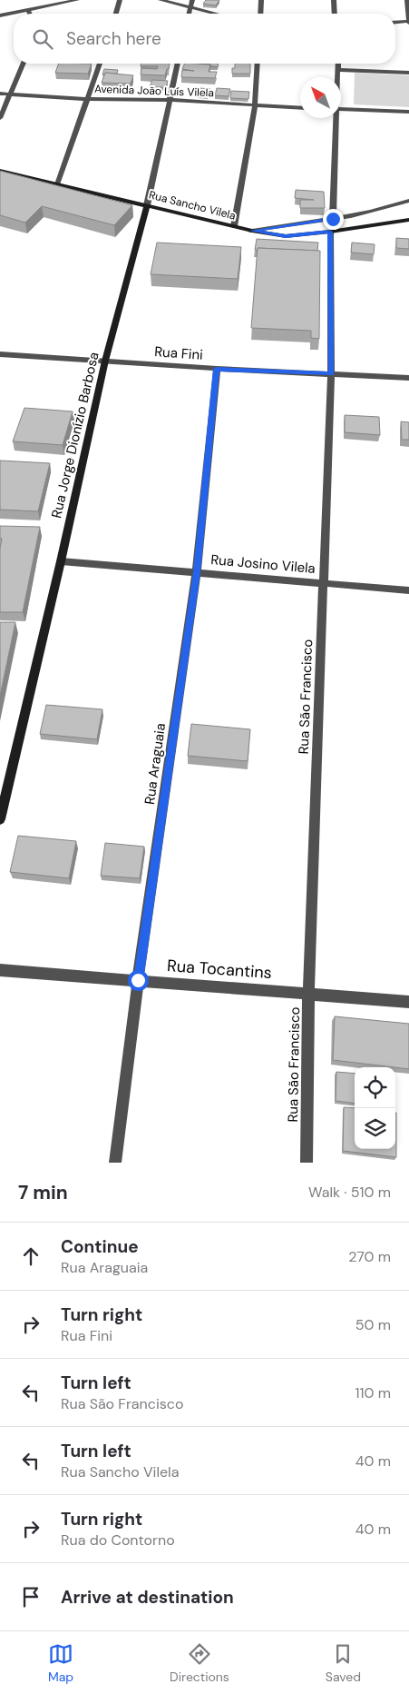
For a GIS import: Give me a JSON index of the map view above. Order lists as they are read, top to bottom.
{
  "streets": {
    "main road": ["Rua Sancho Vilela", "Rua Jorge Dionízio Barbosa"],
    "street": [
      "Avenida João Luís Vilela",
      "Rua Fini",
      "Rua Josino Vilela",
      "Rua São Francisco",
      "Rua Araguaia",
      "Rua Tocantins"
    ]
  },
  "crossings": [
    ["Avenida João Luís Vilela", "Rua Jorge Dionízio Barbosa"],
    ["Rua Sancho Vilela", "Rua Jorge Dionízio Barbosa"],
    ["Rua Sancho Vilela", "Rua São Francisco"],
    ["Rua Fini", "Rua Jorge Dionízio Barbosa"],
    ["Rua Fini", "Rua São Francisco"],
    ["Rua Fini", "Rua Araguaia"],
    ["Rua Jorge Dionízio Barbosa", "Rua Josino Vilela"],
    ["Rua Josino Vilela", "Rua São Francisco"],
    ["Rua Josino Vilela", "Rua Araguaia"],
    ["Rua São Francisco", "Rua Tocantins"],
    ["Rua Araguaia", "Rua Tocantins"]
  ],
  "north": "top left",
  "page": {
    "search": "Search here",
    "heading": ["7 min", "Walk · 510 m"],
    "list": [
      ["Continue", "Rua Araguaia", "270 m"],
      ["Turn right", "Rua Fini", "50 m"],
      ["Turn left", "Rua São Francisco", "110 m"],
      ["Turn left", "Rua Sancho Vilela", "40 m"],
      ["Turn right", "Rua do Contorno", "40 m"],
      "Arrive at destination"
    ],
    "nav": ["Map", "Directions", "Saved"]
  }
}
